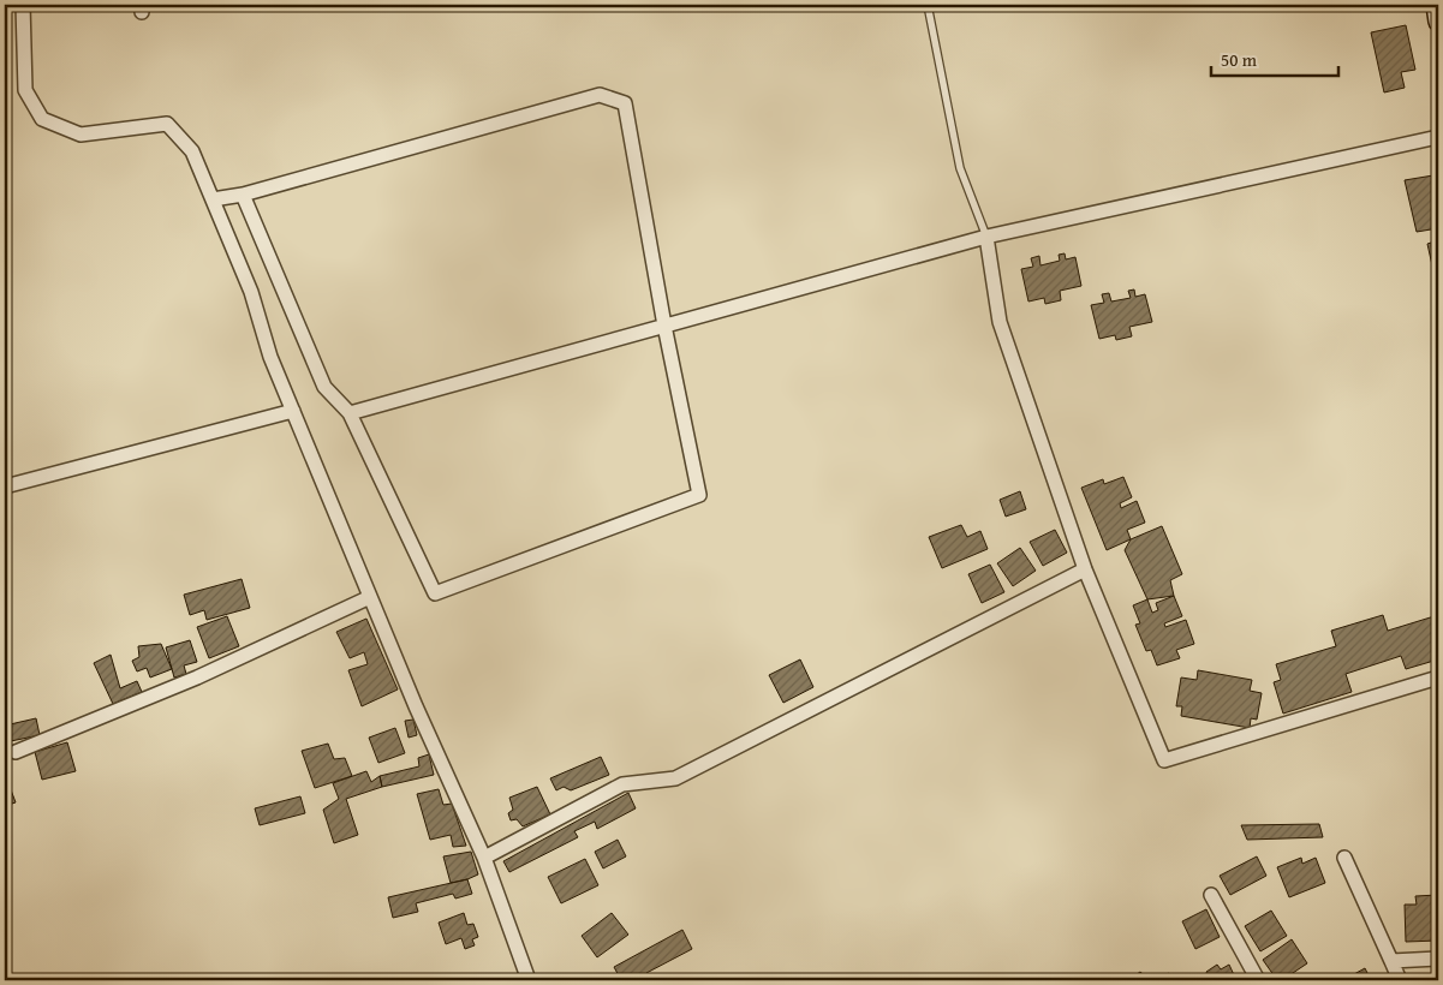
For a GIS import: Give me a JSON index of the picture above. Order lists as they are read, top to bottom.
{
  "scale_bar": "50 m"
}
